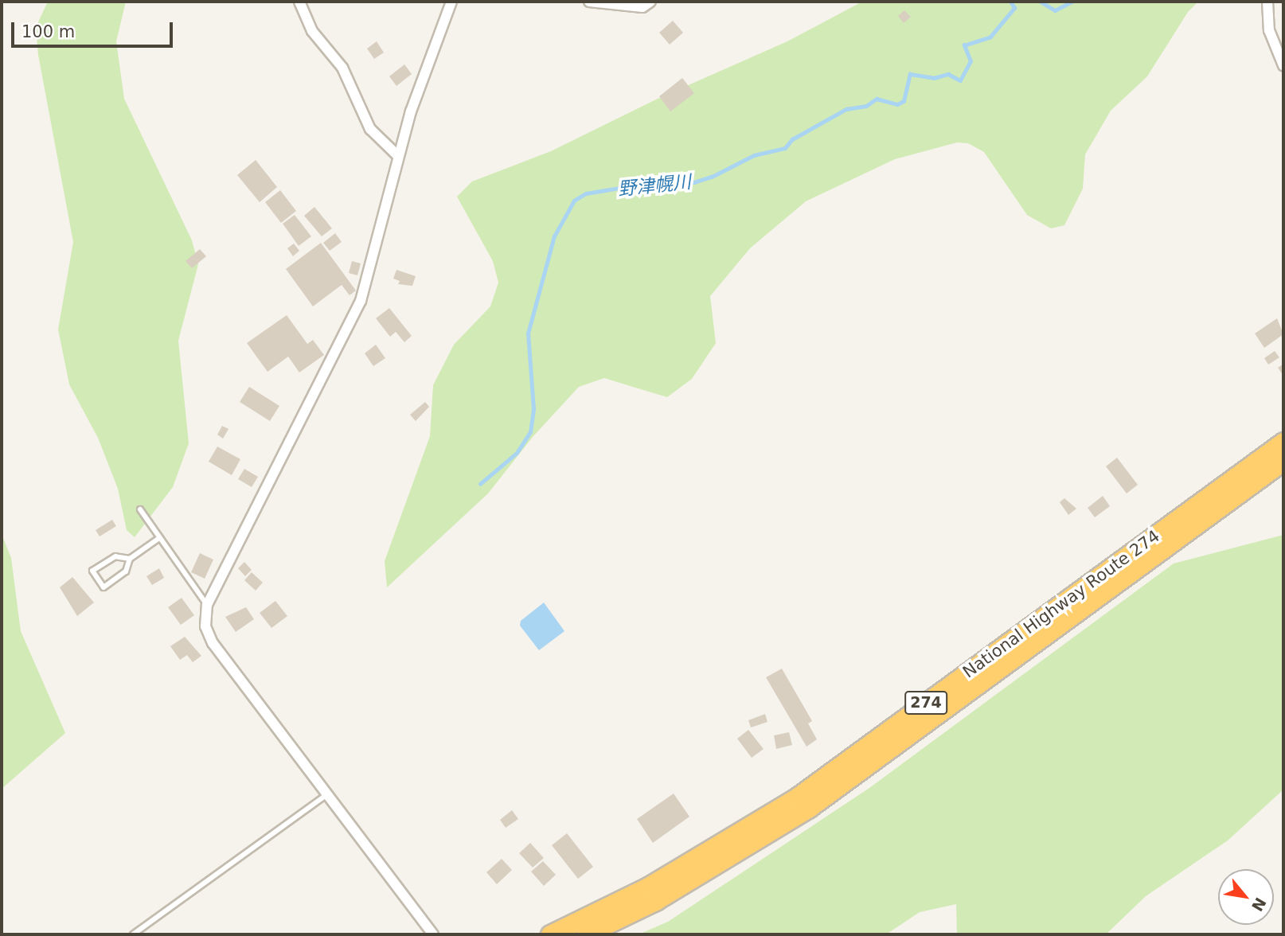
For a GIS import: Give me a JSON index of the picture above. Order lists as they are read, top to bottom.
{
  "streets": {
    "highway": ["National Highway Route 274", "274"]
  },
  "water": ["野津幌川"],
  "scale_bar": "100 m",
  "north": "bottom right"
}
